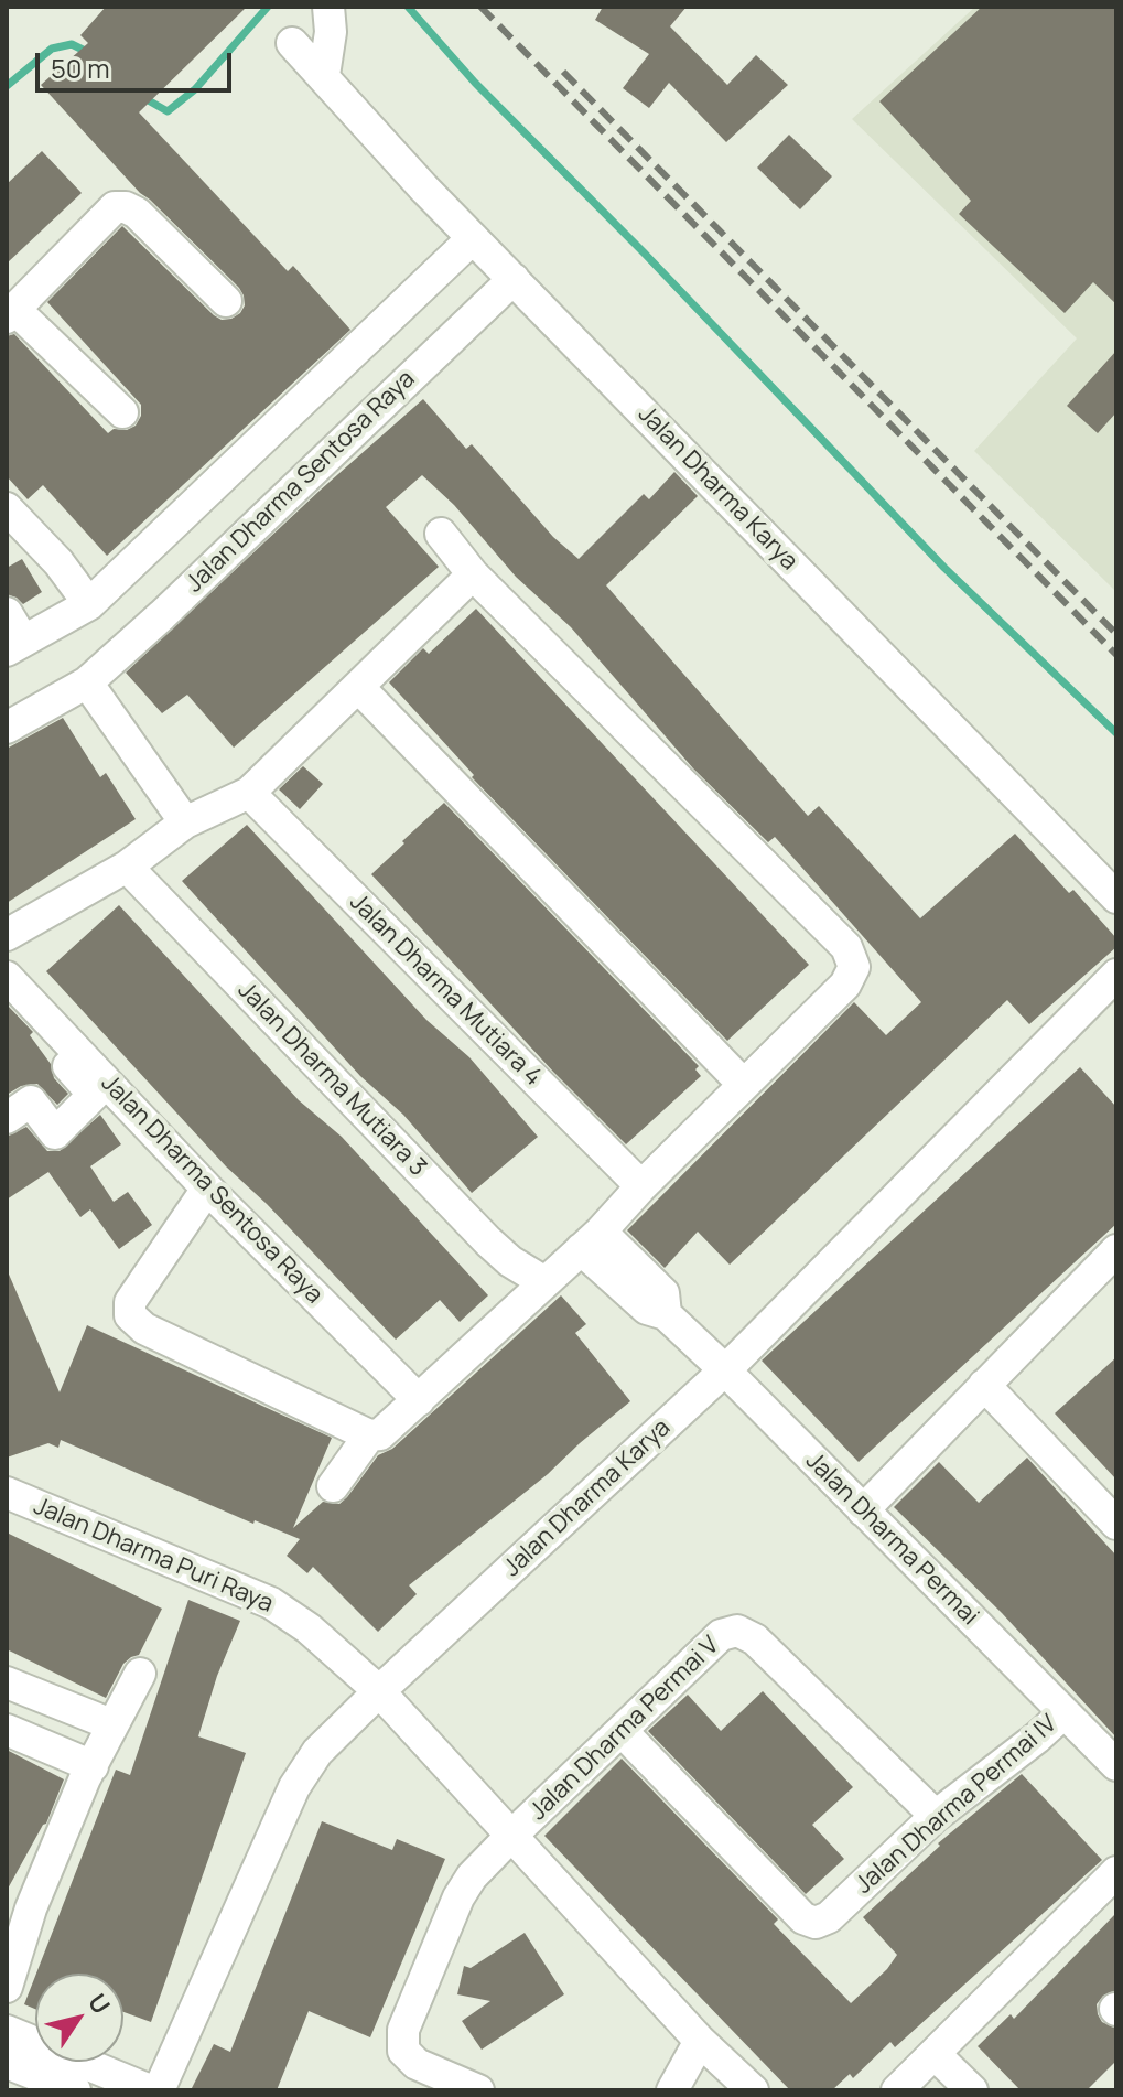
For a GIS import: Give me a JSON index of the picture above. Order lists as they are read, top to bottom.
{
  "streets": {
    "street": [
      "Jalan Dharma Sentosa Raya",
      "Jalan Dharma Karya",
      "Jalan Dharma Mutiara 4",
      "Jalan Dharma Mutiara 3",
      "Jalan Dharma Permai",
      "Jalan Dharma Puri Raya",
      "Jalan Dharma Permai V",
      "Jalan Dharma Permai IV"
    ]
  },
  "crossings": [
    ["Jalan Dharma Sentosa Raya", "Jalan Dharma Karya"],
    ["Jalan Dharma Karya", "Jalan Dharma Permai"],
    ["Jalan Dharma Karya", "Jalan Dharma Puri Raya"],
    ["Jalan Dharma Permai", "Jalan Dharma Permai IV"],
    ["Jalan Dharma Puri Raya", "Jalan Dharma Permai V"],
    ["Jalan Dharma Permai V", "Jalan Dharma Permai IV"]
  ],
  "scale_bar": "50 m",
  "north": "top right"
}
